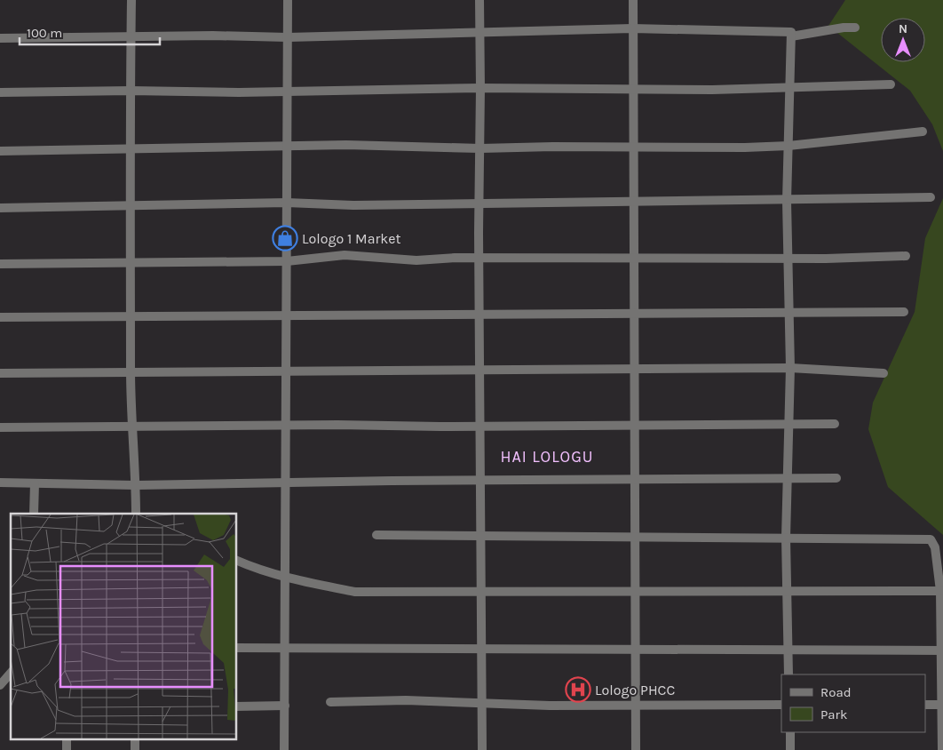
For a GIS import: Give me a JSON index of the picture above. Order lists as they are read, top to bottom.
{
  "districts": ["HAI LOLOGU"],
  "places": {
    "shop": ["Lologo 1 Market"],
    "hospital": ["Lologo PHCC"]
  },
  "legend": ["Road", "Park"],
  "scale_bar": "100 m",
  "north": "top"
}
